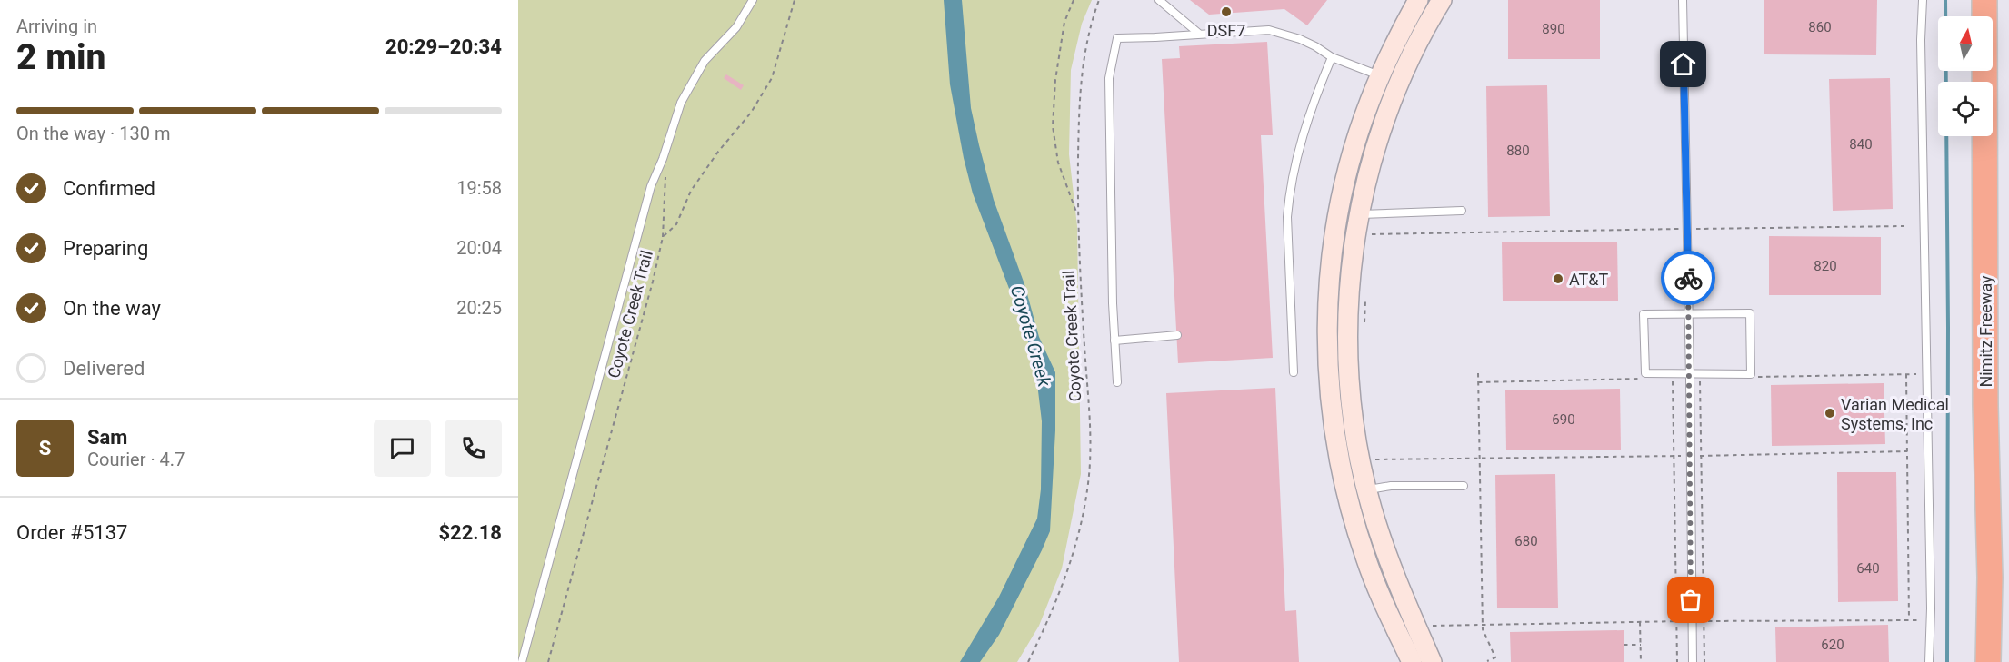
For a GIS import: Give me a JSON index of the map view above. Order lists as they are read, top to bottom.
{
  "streets": {
    "highway": ["Nimitz Freeway"],
    "path": ["Coyote Creek Trail"]
  },
  "water": ["Coyote Creek"],
  "places": ["DSF7", "AT&T", "Varian Medical Systems, Inc"],
  "house_numbers": [
    "860",
    "890",
    "840",
    "880",
    "820",
    "690",
    "680",
    "640",
    "620"
  ],
  "north": "top",
  "page": {
    "heading": ["2 min", "Arriving in", "20:29–20:34"],
    "panel": [
      "Sam",
      "Courier · 4.7",
      "Order #5137",
      "$22.18"
    ],
    "bar": "On the way · 130 m",
    "list": [
      ["Confirmed", "19:58"],
      ["Preparing", "20:04"],
      ["On the way", "20:25"],
      "Delivered"
    ],
    "round": "S"
  }
}
